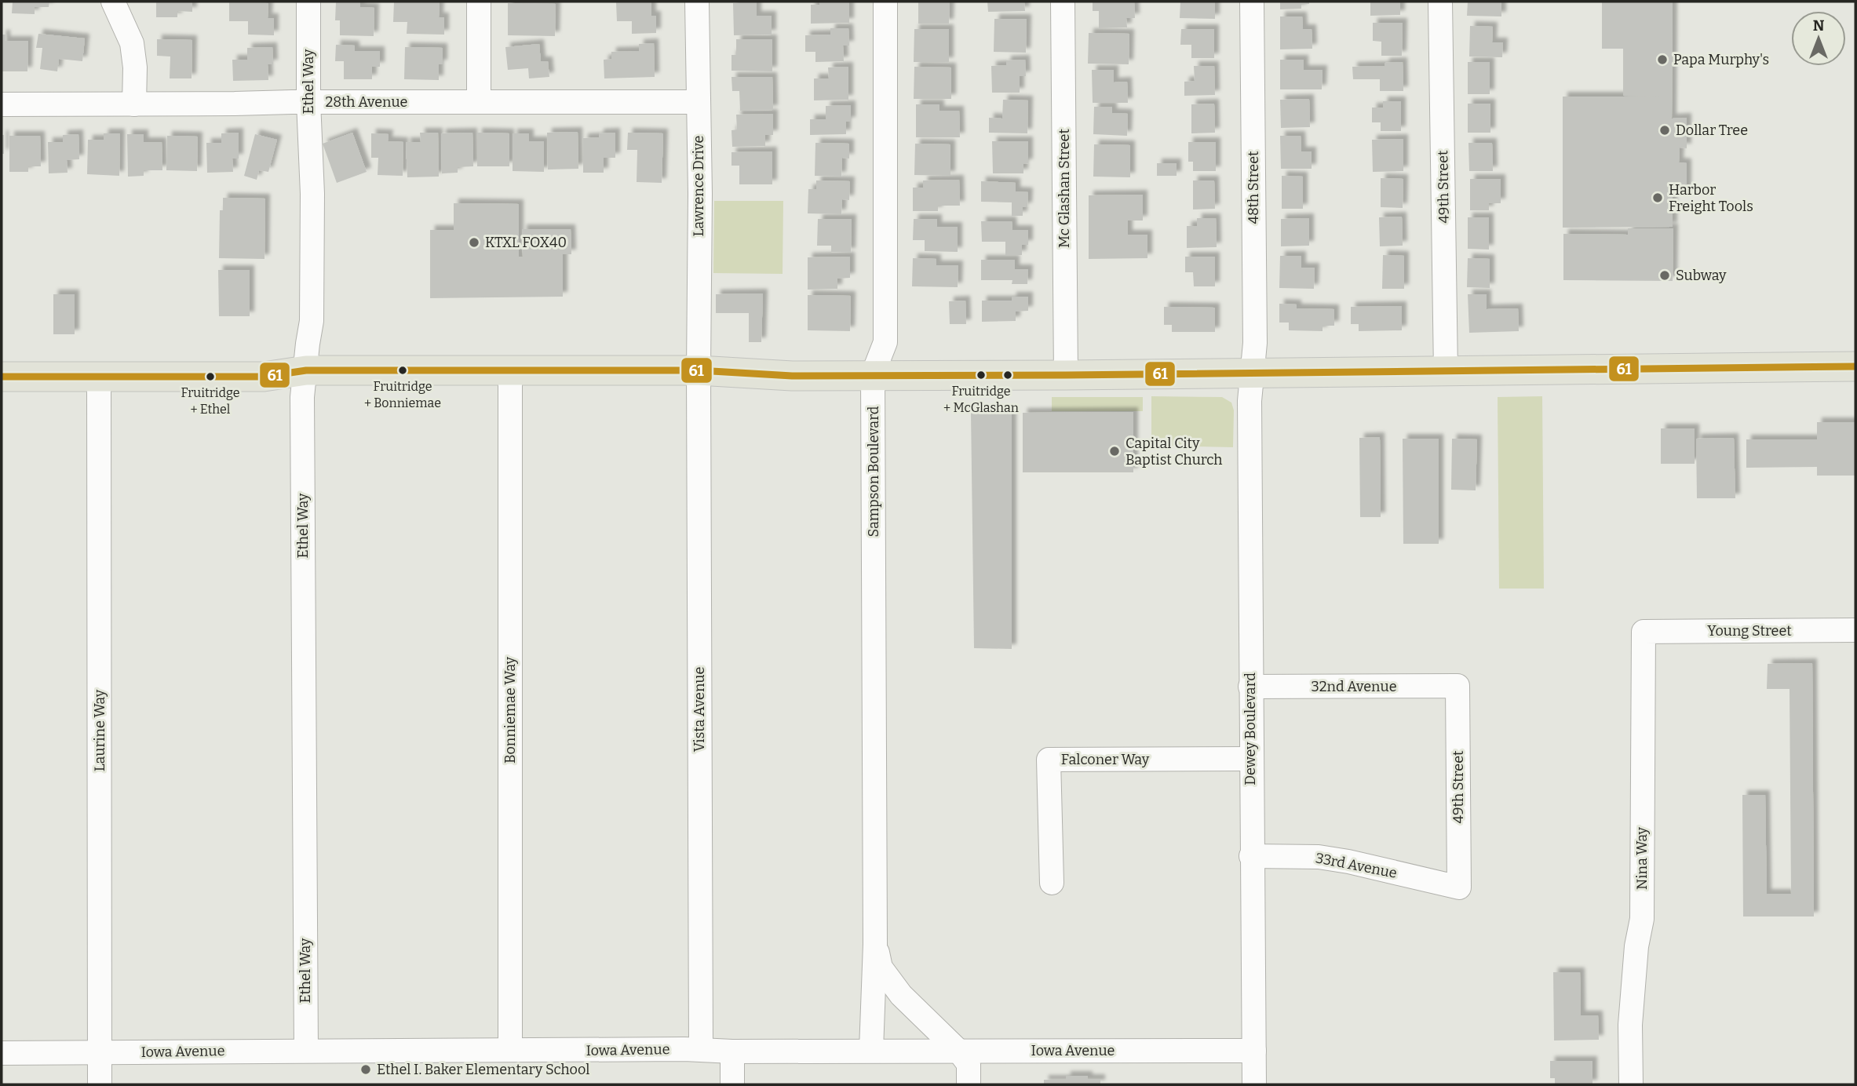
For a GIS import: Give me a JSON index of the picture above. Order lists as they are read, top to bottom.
{
  "streets": {
    "street": [
      "Ethel Way",
      "28th Avenue",
      "Lawrence Drive",
      "49th Street",
      "48th Street",
      "Mc Glashan Street",
      "Sampson Boulevard",
      "Young Street",
      "32nd Avenue",
      "Vista Avenue",
      "Bonniemae Way",
      "Dewey Boulevard",
      "Laurine Way",
      "Falconer Way",
      "Nina Way",
      "33rd Avenue",
      "Iowa Avenue"
    ]
  },
  "crossings": [
    ["Ethel Way", "28th Avenue"],
    ["Ethel Way", "Iowa Avenue"],
    ["28th Avenue", "Lawrence Drive"],
    ["Lawrence Drive", "Vista Avenue"],
    ["49th Street", "32nd Avenue"],
    ["49th Street", "33rd Avenue"],
    ["48th Street", "Dewey Boulevard"],
    ["Sampson Boulevard", "Iowa Avenue"],
    ["Young Street", "Nina Way"],
    ["32nd Avenue", "Dewey Boulevard"],
    ["Vista Avenue", "Iowa Avenue"],
    ["Bonniemae Way", "Iowa Avenue"],
    ["Dewey Boulevard", "Falconer Way"],
    ["Dewey Boulevard", "33rd Avenue"],
    ["Dewey Boulevard", "Iowa Avenue"],
    ["Laurine Way", "Iowa Avenue"]
  ],
  "places": [
    "Papa Murphy's",
    "Dollar Tree",
    "Harbor Freight Tools",
    "KTXL FOX40",
    "Subway",
    "Fruitridge + Bonniemae",
    "Fruitridge + McGlashan",
    "Fruitridge + Ethel",
    "Capital City Baptist Church",
    "Ethel I. Baker Elementary School"
  ],
  "lines": ["transit line 61"],
  "north": "top"
}
